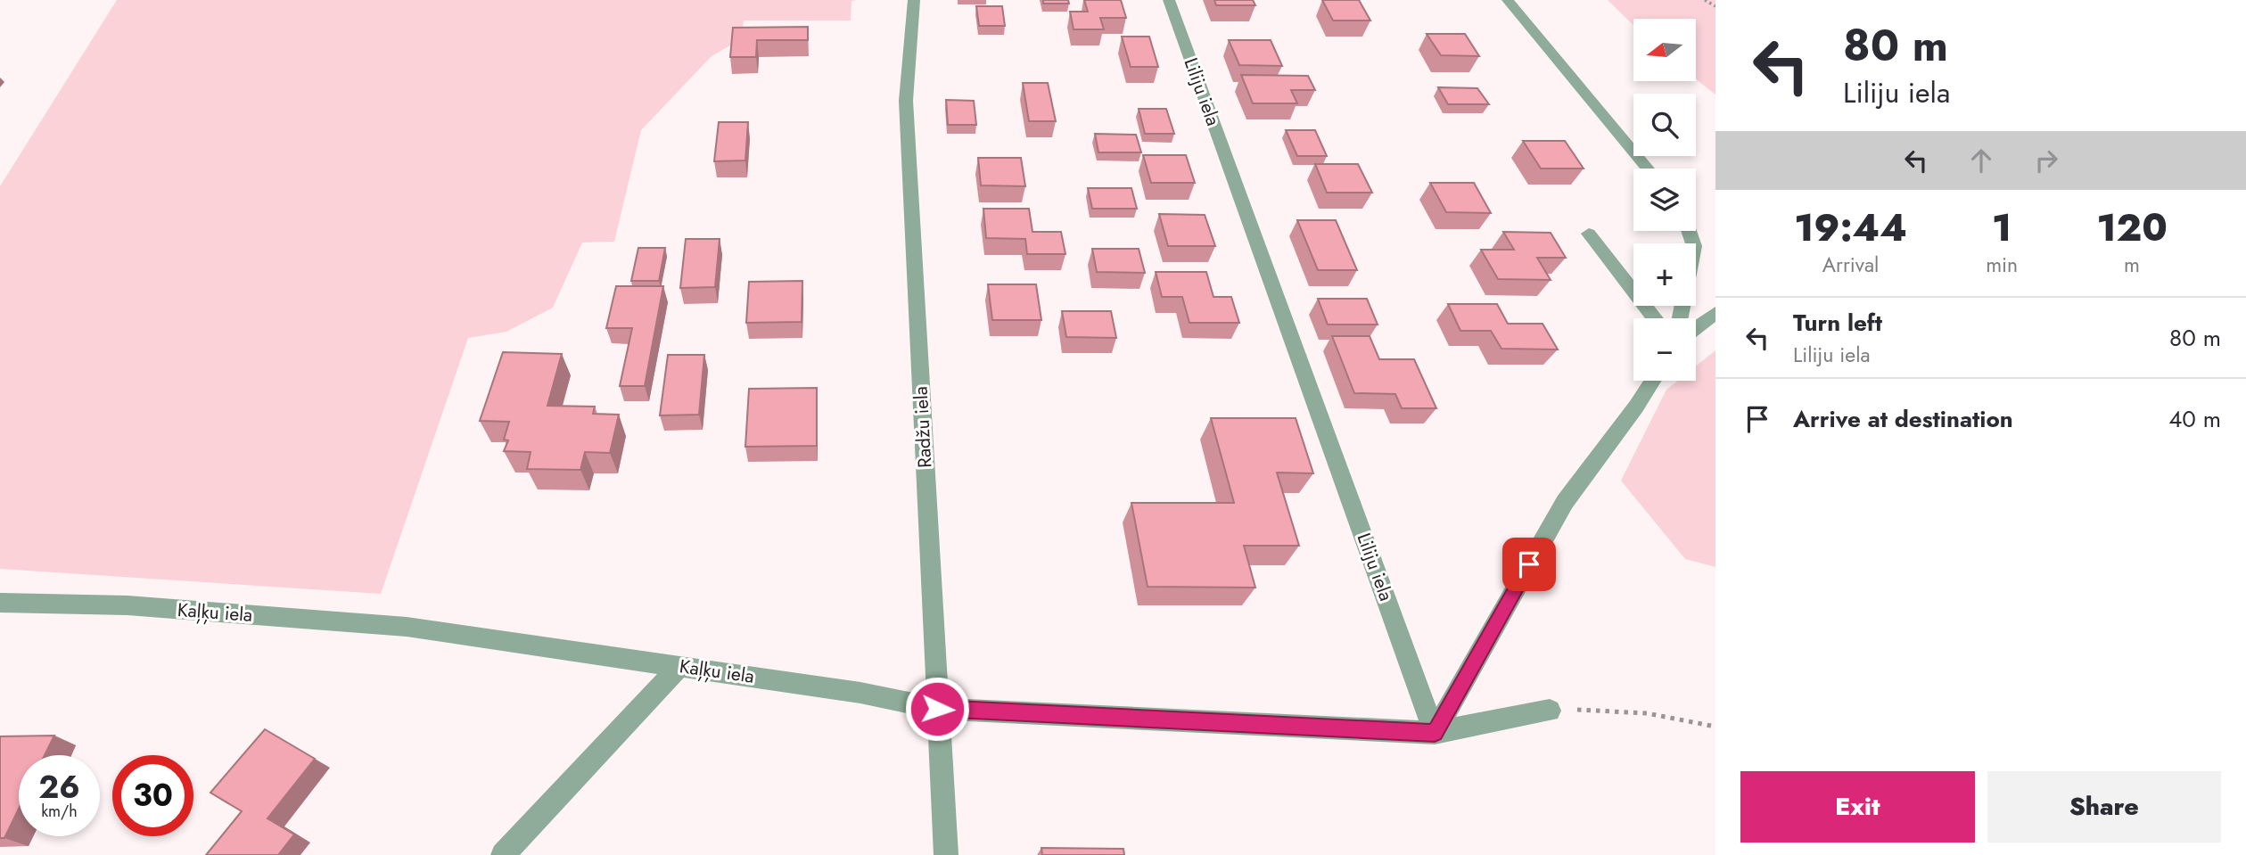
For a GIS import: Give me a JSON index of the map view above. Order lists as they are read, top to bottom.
{
  "streets": {
    "street": ["Liliju iela", "Radžu iela", "Kaļķu iela"]
  },
  "crossings": [
    ["Liliju iela", "Kaļķu iela"],
    ["Radžu iela", "Kaļķu iela"]
  ],
  "north": "left",
  "page": {
    "turn": ["80 m", "Liliju iela"],
    "map_buttons": ["+", "−"],
    "eta": [
      "19:44",
      "Arrival",
      "1",
      "min",
      "120",
      "m"
    ],
    "list": [
      {
        "name": "Turn left",
        "note": "Liliju iela",
        "value": "80 m"
      },
      {
        "name": "Arrive at destination",
        "value": "40 m"
      }
    ],
    "speed": "26 km/h",
    "limit": "30",
    "buttons": ["Exit", "Share"]
  }
}
